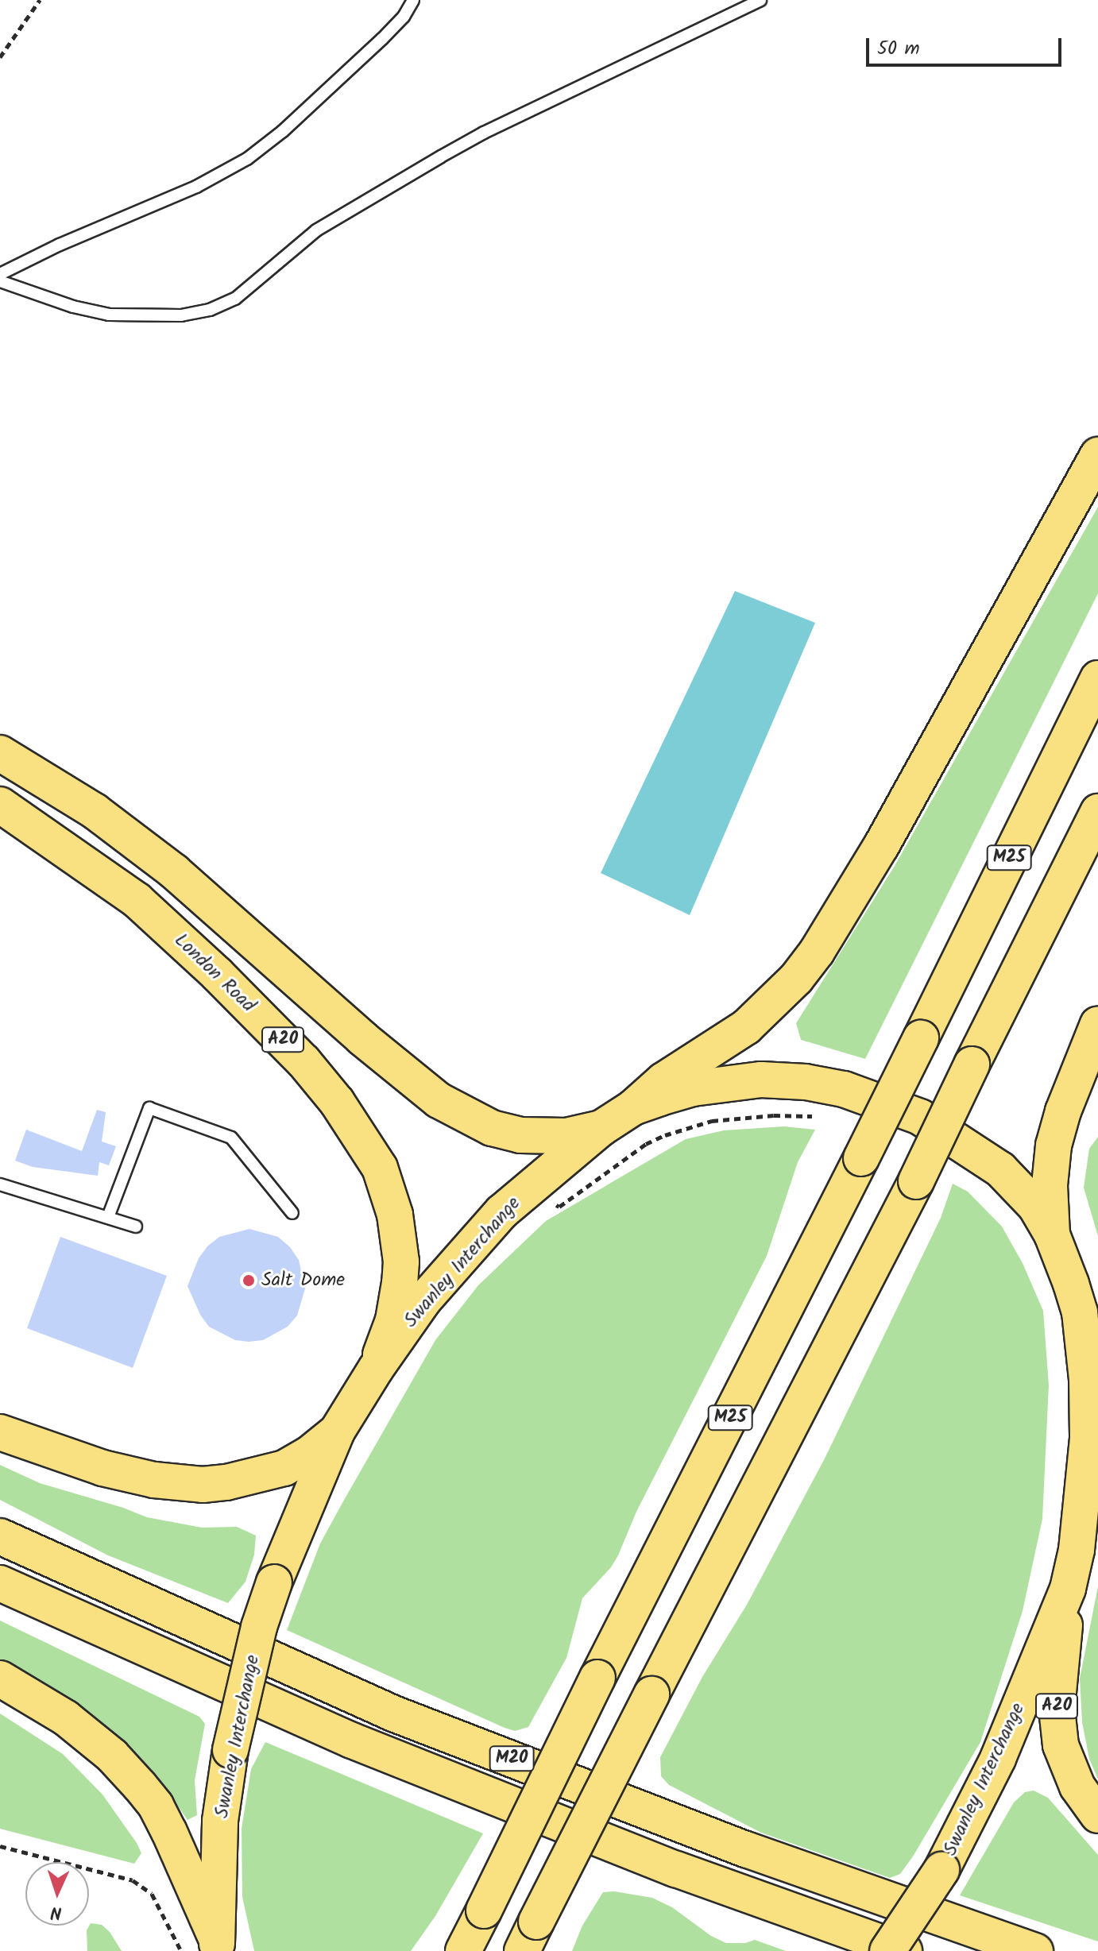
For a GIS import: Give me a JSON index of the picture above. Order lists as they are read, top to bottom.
{
  "streets": {
    "main road": [
      "M25",
      "London Road",
      "A20",
      "Swanley Interchange",
      "M20"
    ]
  },
  "crossings": [
    ["London Road", "Swanley Interchange"],
    ["A20", "Swanley Interchange"]
  ],
  "places": ["Salt Dome"],
  "scale_bar": "50 m",
  "north": "bottom"
}
